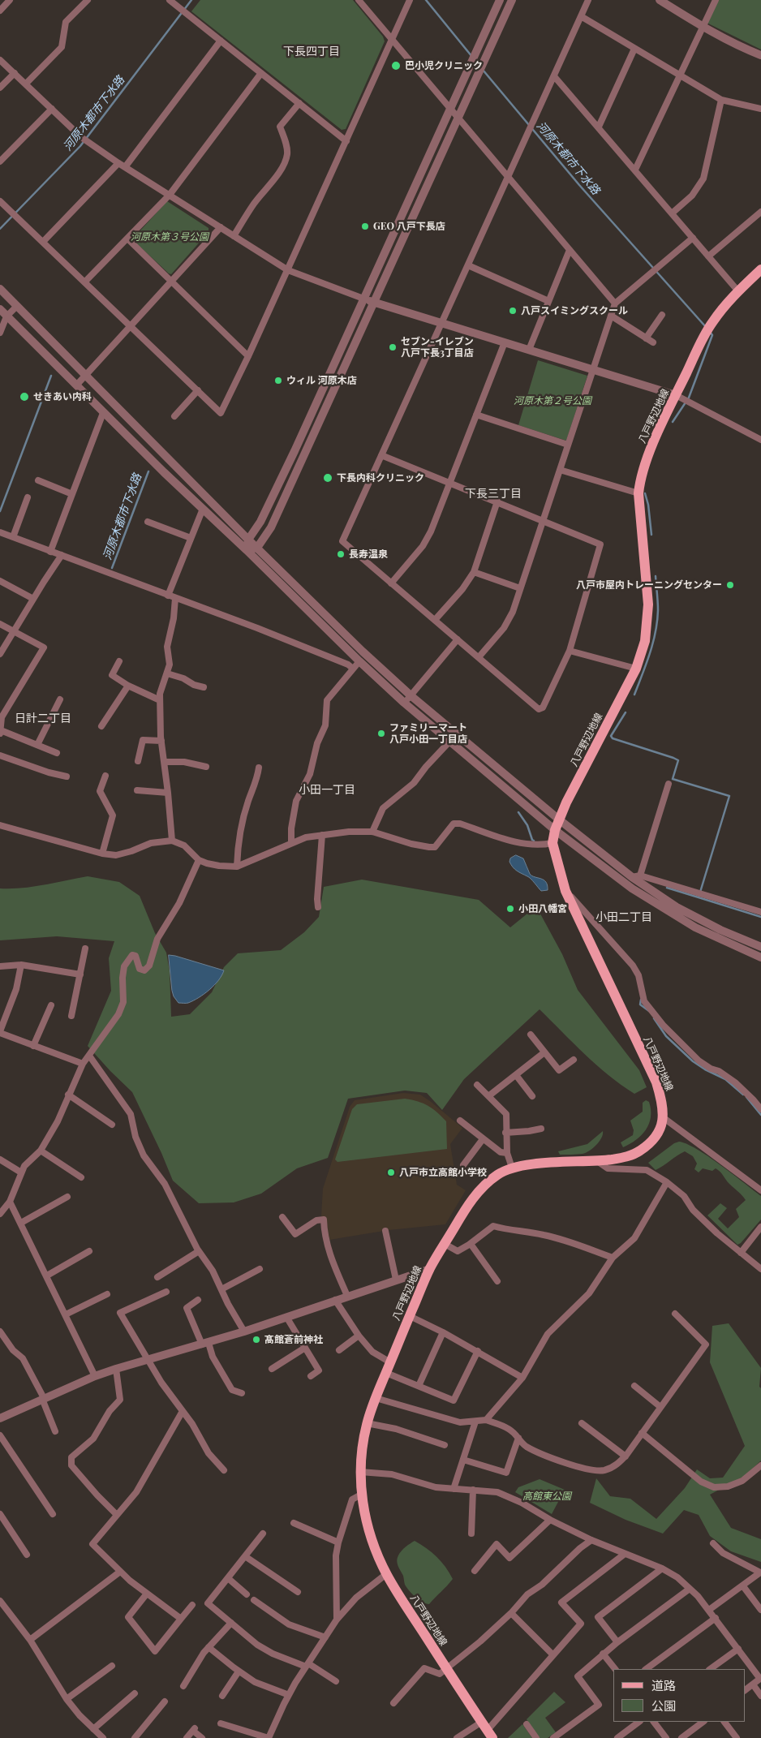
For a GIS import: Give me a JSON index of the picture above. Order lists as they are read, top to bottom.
{
  "streets": {
    "main road": ["八戸野辺地線"]
  },
  "districts": [
    "下長四丁目",
    "下長三丁目",
    "日計二丁目",
    "小田一丁目",
    "小田二丁目"
  ],
  "water": ["河原木都市下水路"],
  "parks": ["河原木第３号公園", "河原木第２号公園", "高館東公園"],
  "places": [
    "巴小児クリニック",
    "GEO 八戸下長店",
    "八戸スイミングスクール",
    "セブン-イレブン 八戸下長3丁目店",
    "ウィル 河原木店",
    "せきあい内科",
    "下長内科クリニック",
    "長寿温泉",
    "八戸市屋内トレーニングセンター",
    "ファミリーマート 八戸小田一丁目店",
    "小田八幡宮",
    "八戸市立高館小学校",
    "髙館蒼前神社"
  ],
  "legend": ["道路", "公園"]
}
